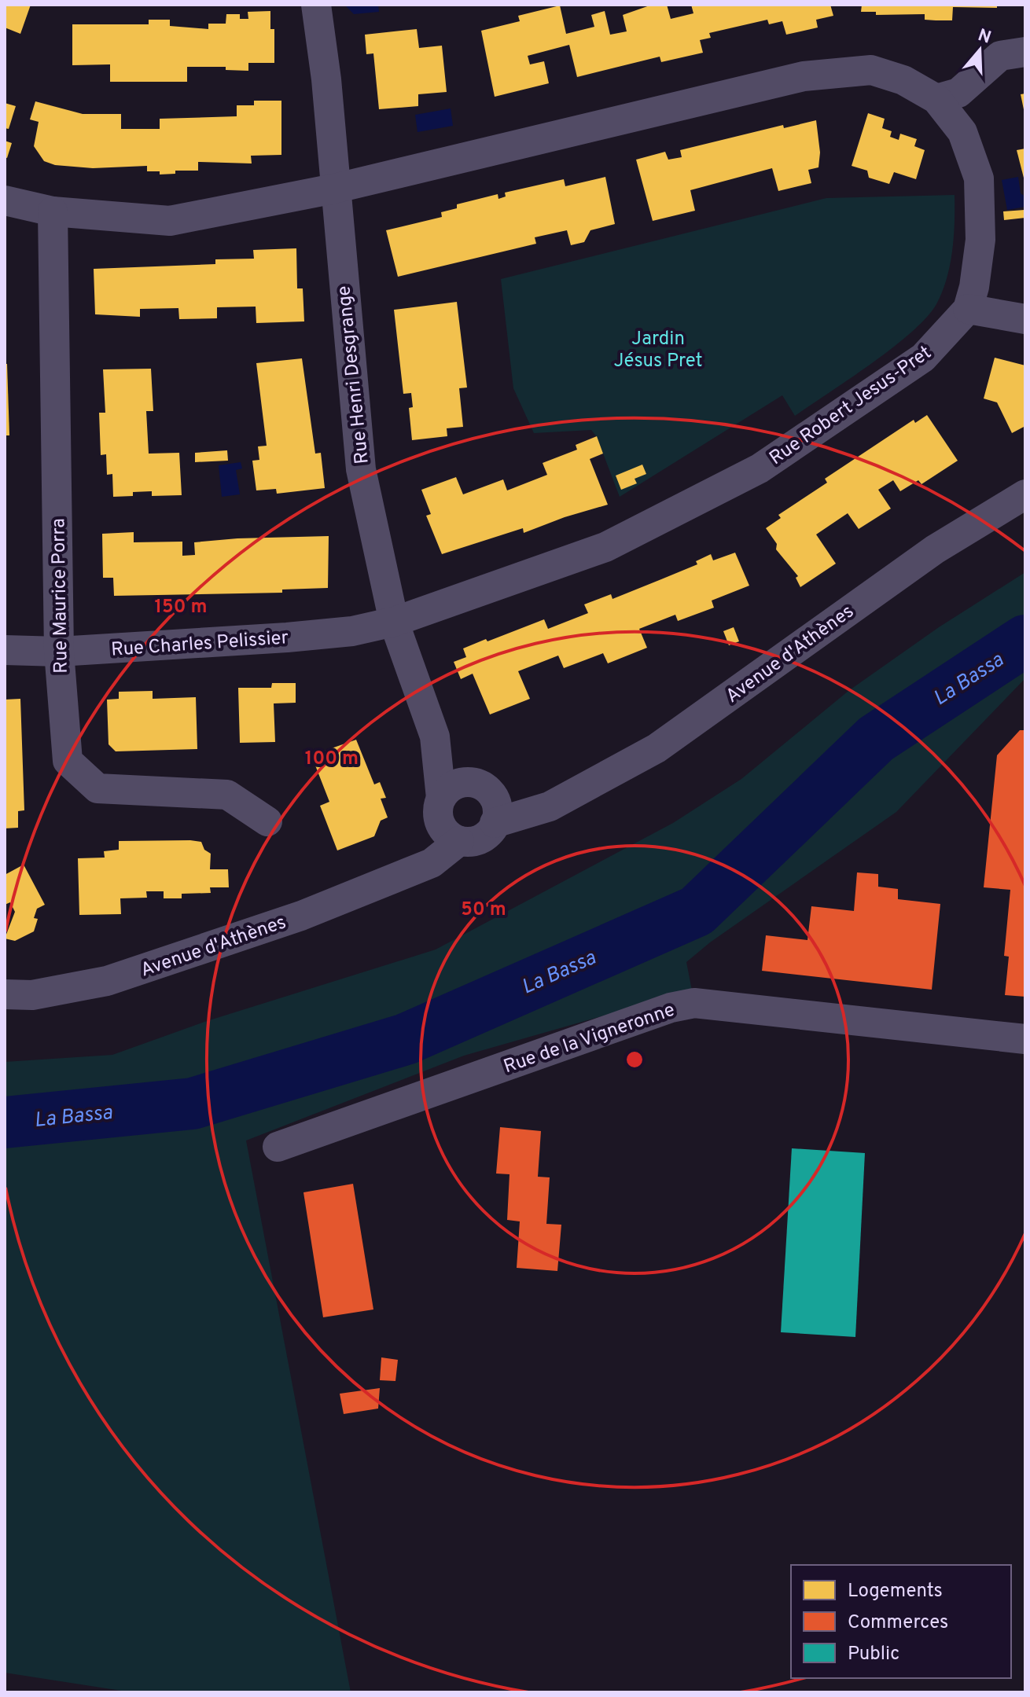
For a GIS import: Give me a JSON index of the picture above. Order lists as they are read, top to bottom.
{
  "streets": {
    "street": [
      "Rue Henri Desgrange",
      "Rue Robert Jesus-Pret",
      "Rue Maurice Porra",
      "Rue Charles Pelissier",
      "Avenue d'Athènes",
      "Rue de la Vigneronne"
    ]
  },
  "crossings": [
    ["Rue Henri Desgrange", "Rue Robert Jesus-Pret"],
    ["Rue Henri Desgrange", "Rue Charles Pelissier"],
    ["Rue Henri Desgrange", "Avenue d'Athènes"],
    ["Rue Robert Jesus-Pret", "Rue Maurice Porra"],
    ["Rue Robert Jesus-Pret", "Rue Charles Pelissier"],
    ["Rue Maurice Porra", "Rue Charles Pelissier"]
  ],
  "water": ["La Bassa"],
  "parks": ["Jardin Jésus Pret"],
  "legend": ["Logements", "Commerces", "Public"],
  "north": "top",
  "rings": ["150 m", "100 m", "50 m"]
}
